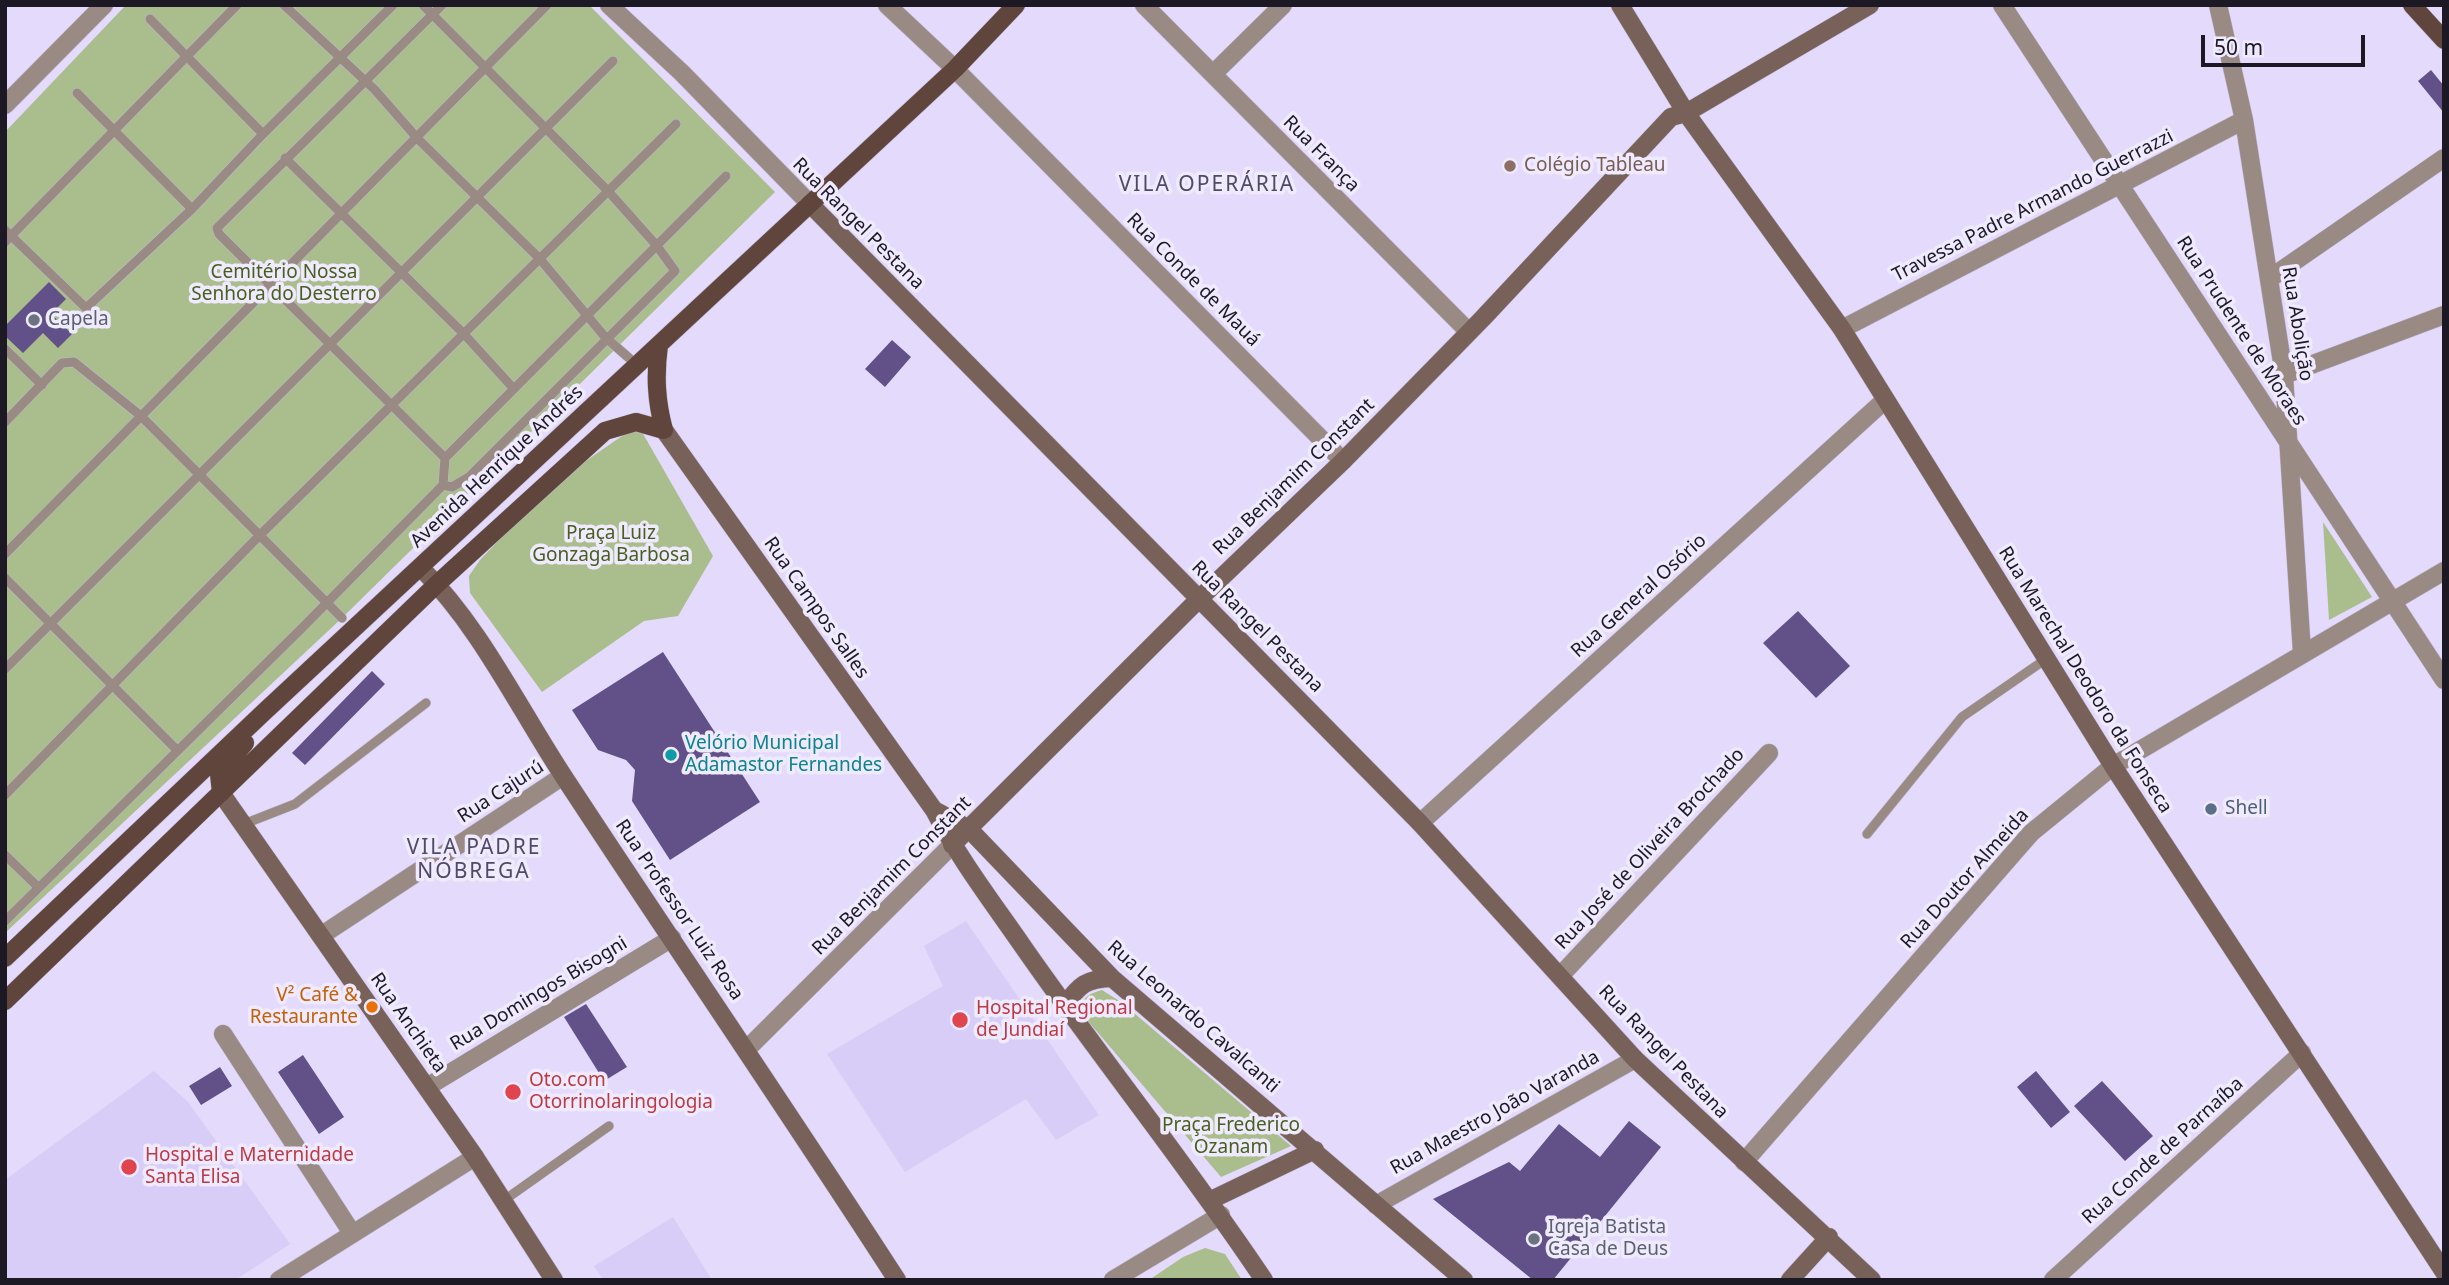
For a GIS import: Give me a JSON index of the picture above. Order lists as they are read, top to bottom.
{
  "streets": {
    "main road": [
      "Rua Rangel Pestana",
      "Avenida Henrique Andrés",
      "Rua Benjamim Constant",
      "Rua Campos Salles",
      "Rua Marechal Deodoro da Fonseca",
      "Rua Professor Luiz Rosa",
      "Rua Leonardo Cavalcanti",
      "Rua Anchieta"
    ],
    "street": [
      "Rua França",
      "Travessa Padre Armando Guerrazzi",
      "Rua Conde de Mauá",
      "Rua Abolição",
      "Rua Prudente de Moraes",
      "Rua General Osório",
      "Rua Cajurú",
      "Rua José de Oliveira Brochado",
      "Rua Doutor Almeida",
      "Rua Domingos Bisogni",
      "Rua Maestro João Varanda",
      "Rua Conde de Parnaíba"
    ]
  },
  "crossings": [
    ["Rua França", "Rua Benjamim Constant"],
    ["Travessa Padre Armando Guerrazzi", "Rua Abolição"],
    ["Travessa Padre Armando Guerrazzi", "Rua Prudente de Moraes"],
    ["Travessa Padre Armando Guerrazzi", "Rua Marechal Deodoro da Fonseca"],
    ["Rua Rangel Pestana", "Avenida Henrique Andrés"],
    ["Rua Rangel Pestana", "Rua Benjamim Constant"],
    ["Rua Rangel Pestana", "Rua General Osório"],
    ["Rua Rangel Pestana", "Rua José de Oliveira Brochado"],
    ["Rua Rangel Pestana", "Rua Doutor Almeida"],
    ["Rua Rangel Pestana", "Rua Maestro João Varanda"],
    ["Rua Conde de Mauá", "Avenida Henrique Andrés"],
    ["Rua Conde de Mauá", "Rua Benjamim Constant"],
    ["Rua Abolição", "Rua Prudente de Moraes"],
    ["Rua Abolição", "Rua Doutor Almeida"],
    ["Rua Prudente de Moraes", "Rua Doutor Almeida"],
    ["Avenida Henrique Andrés", "Rua Professor Luiz Rosa"],
    ["Rua Benjamim Constant", "Rua Campos Salles"],
    ["Rua Benjamim Constant", "Rua Marechal Deodoro da Fonseca"],
    ["Rua Benjamim Constant", "Rua Professor Luiz Rosa"],
    ["Rua Benjamim Constant", "Rua Leonardo Cavalcanti"],
    ["Rua General Osório", "Rua Marechal Deodoro da Fonseca"],
    ["Rua Campos Salles", "Rua Leonardo Cavalcanti"],
    ["Rua Marechal Deodoro da Fonseca", "Rua Doutor Almeida"],
    ["Rua Marechal Deodoro da Fonseca", "Rua Conde de Parnaíba"],
    ["Rua Cajurú", "Rua Professor Luiz Rosa"],
    ["Rua Cajurú", "Rua Anchieta"],
    ["Rua Professor Luiz Rosa", "Rua Domingos Bisogni"],
    ["Rua Domingos Bisogni", "Rua Anchieta"],
    ["Rua Leonardo Cavalcanti", "Rua Maestro João Varanda"]
  ],
  "districts": ["VILA OPERÁRIA", "VILA PADRE NÓBREGA"],
  "parks": ["Cemitério Nossa Senhora do Desterro", "Praça Luiz Gonzaga Barbosa", "Praça Frederico Ozanam"],
  "places": [
    "Colégio Tableau",
    "Capela",
    "Velório Municipal Adamastor Fernandes",
    "Shell",
    "V² Café & Restaurante",
    "Hospital Regional de Jundiaí",
    "Oto.com Otorrinolaringologia",
    "Hospital e Maternidade Santa Elisa",
    "Igreja Batista Casa de Deus"
  ],
  "scale_bar": "50 m"
}
